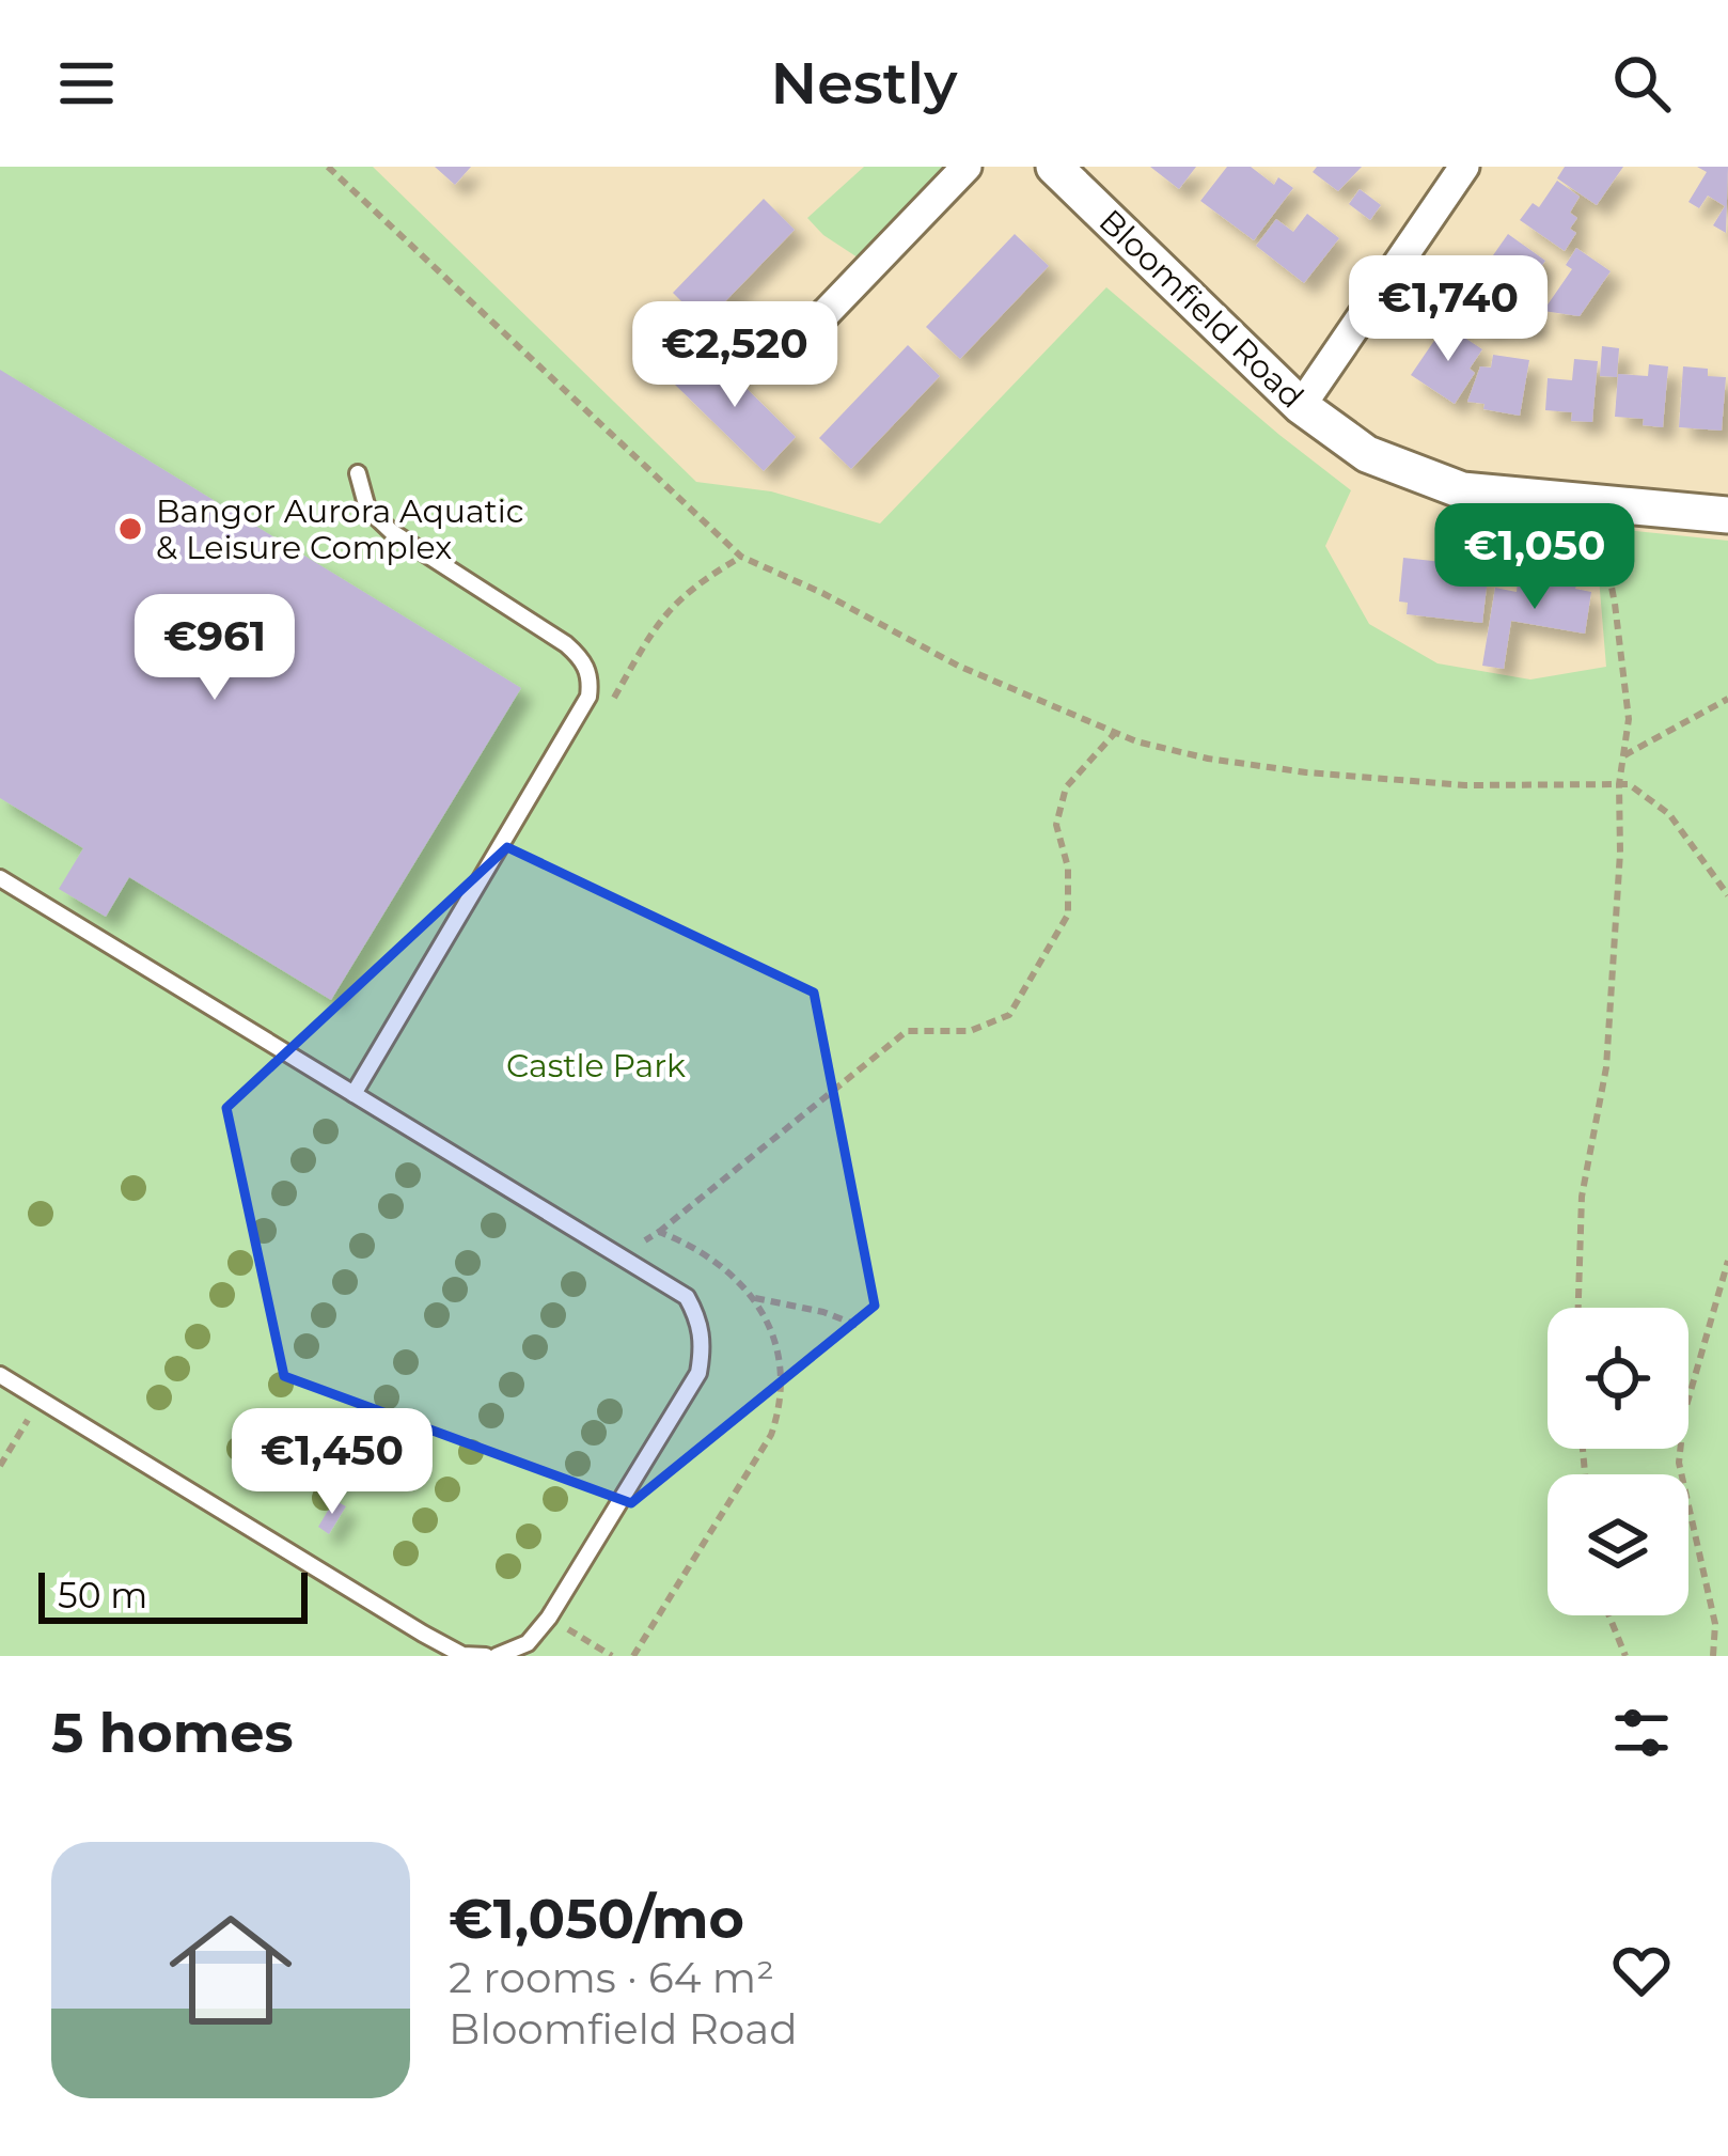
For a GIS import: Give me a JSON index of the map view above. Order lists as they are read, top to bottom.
{
  "streets": {
    "street": ["Bloomfield Road"]
  },
  "parks": ["Castle Park"],
  "places": ["Bangor Aurora Aquatic & Leisure Complex"],
  "scale_bar": "50 m",
  "page": {
    "header": "Nestly",
    "price": [
      "€1,740",
      "€2,520",
      "€1,050",
      "€961",
      "€1,450"
    ],
    "scale": "50 m",
    "heading": "5 homes",
    "list": [
      {
        "name": "€1,050/mo",
        "note": "2 rooms · 64 m² · Bloomfield Road"
      }
    ]
  }
}
